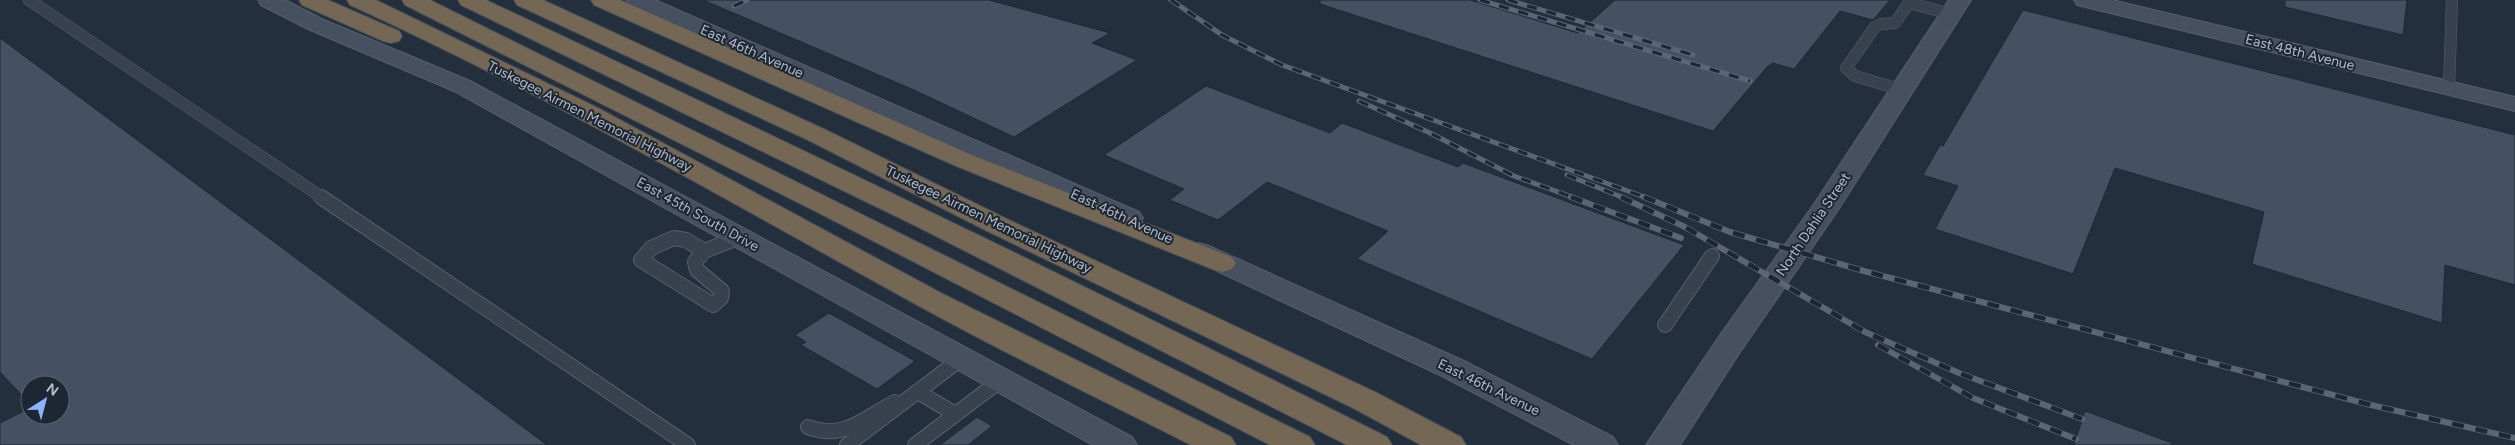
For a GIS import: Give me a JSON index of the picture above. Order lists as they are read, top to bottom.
{
  "streets": {
    "highway": ["Tuskegee Airmen Memorial Highway"],
    "main road": [
      "East 46th Avenue",
      "East 48th Avenue",
      "East 45th South Drive",
      "North Dahlia Street"
    ]
  },
  "north": "top right"
}
